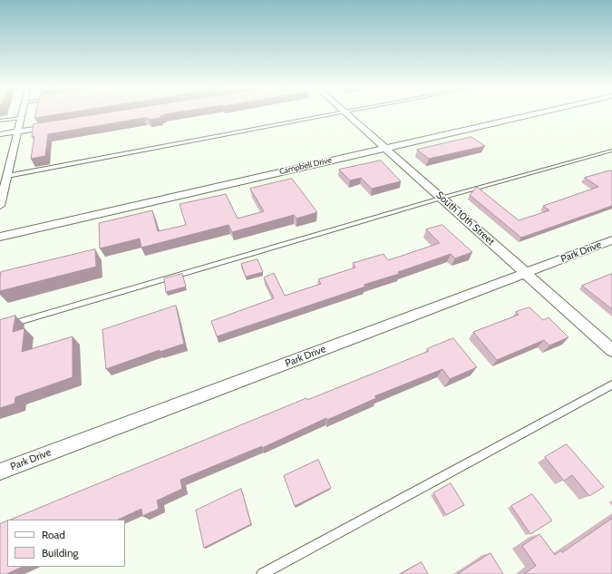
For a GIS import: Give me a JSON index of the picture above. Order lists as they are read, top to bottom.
{
  "streets": {
    "street": ["Campbell Drive", "South 10th Street", "Park Drive"]
  },
  "crossings": [
    ["Campbell Drive", "South 10th Street"],
    ["South 10th Street", "Park Drive"]
  ],
  "legend": ["Road", "Building"]
}
